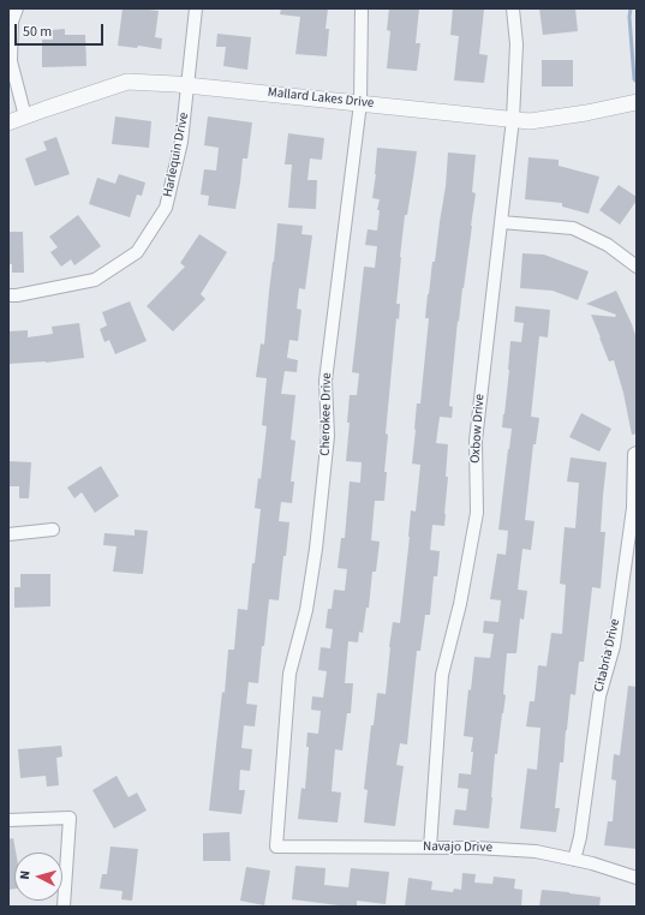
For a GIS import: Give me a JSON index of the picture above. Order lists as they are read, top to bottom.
{
  "streets": {
    "street": [
      "Mallard Lakes Drive",
      "Harlequin Drive",
      "Cherokee Drive",
      "Oxbow Drive",
      "Citabria Drive",
      "Navajo Drive"
    ]
  },
  "crossings": [
    ["Mallard Lakes Drive", "Harlequin Drive"],
    ["Mallard Lakes Drive", "Cherokee Drive"],
    ["Mallard Lakes Drive", "Oxbow Drive"],
    ["Cherokee Drive", "Navajo Drive"],
    ["Oxbow Drive", "Navajo Drive"],
    ["Citabria Drive", "Navajo Drive"]
  ],
  "scale_bar": "50 m",
  "north": "left"
}
